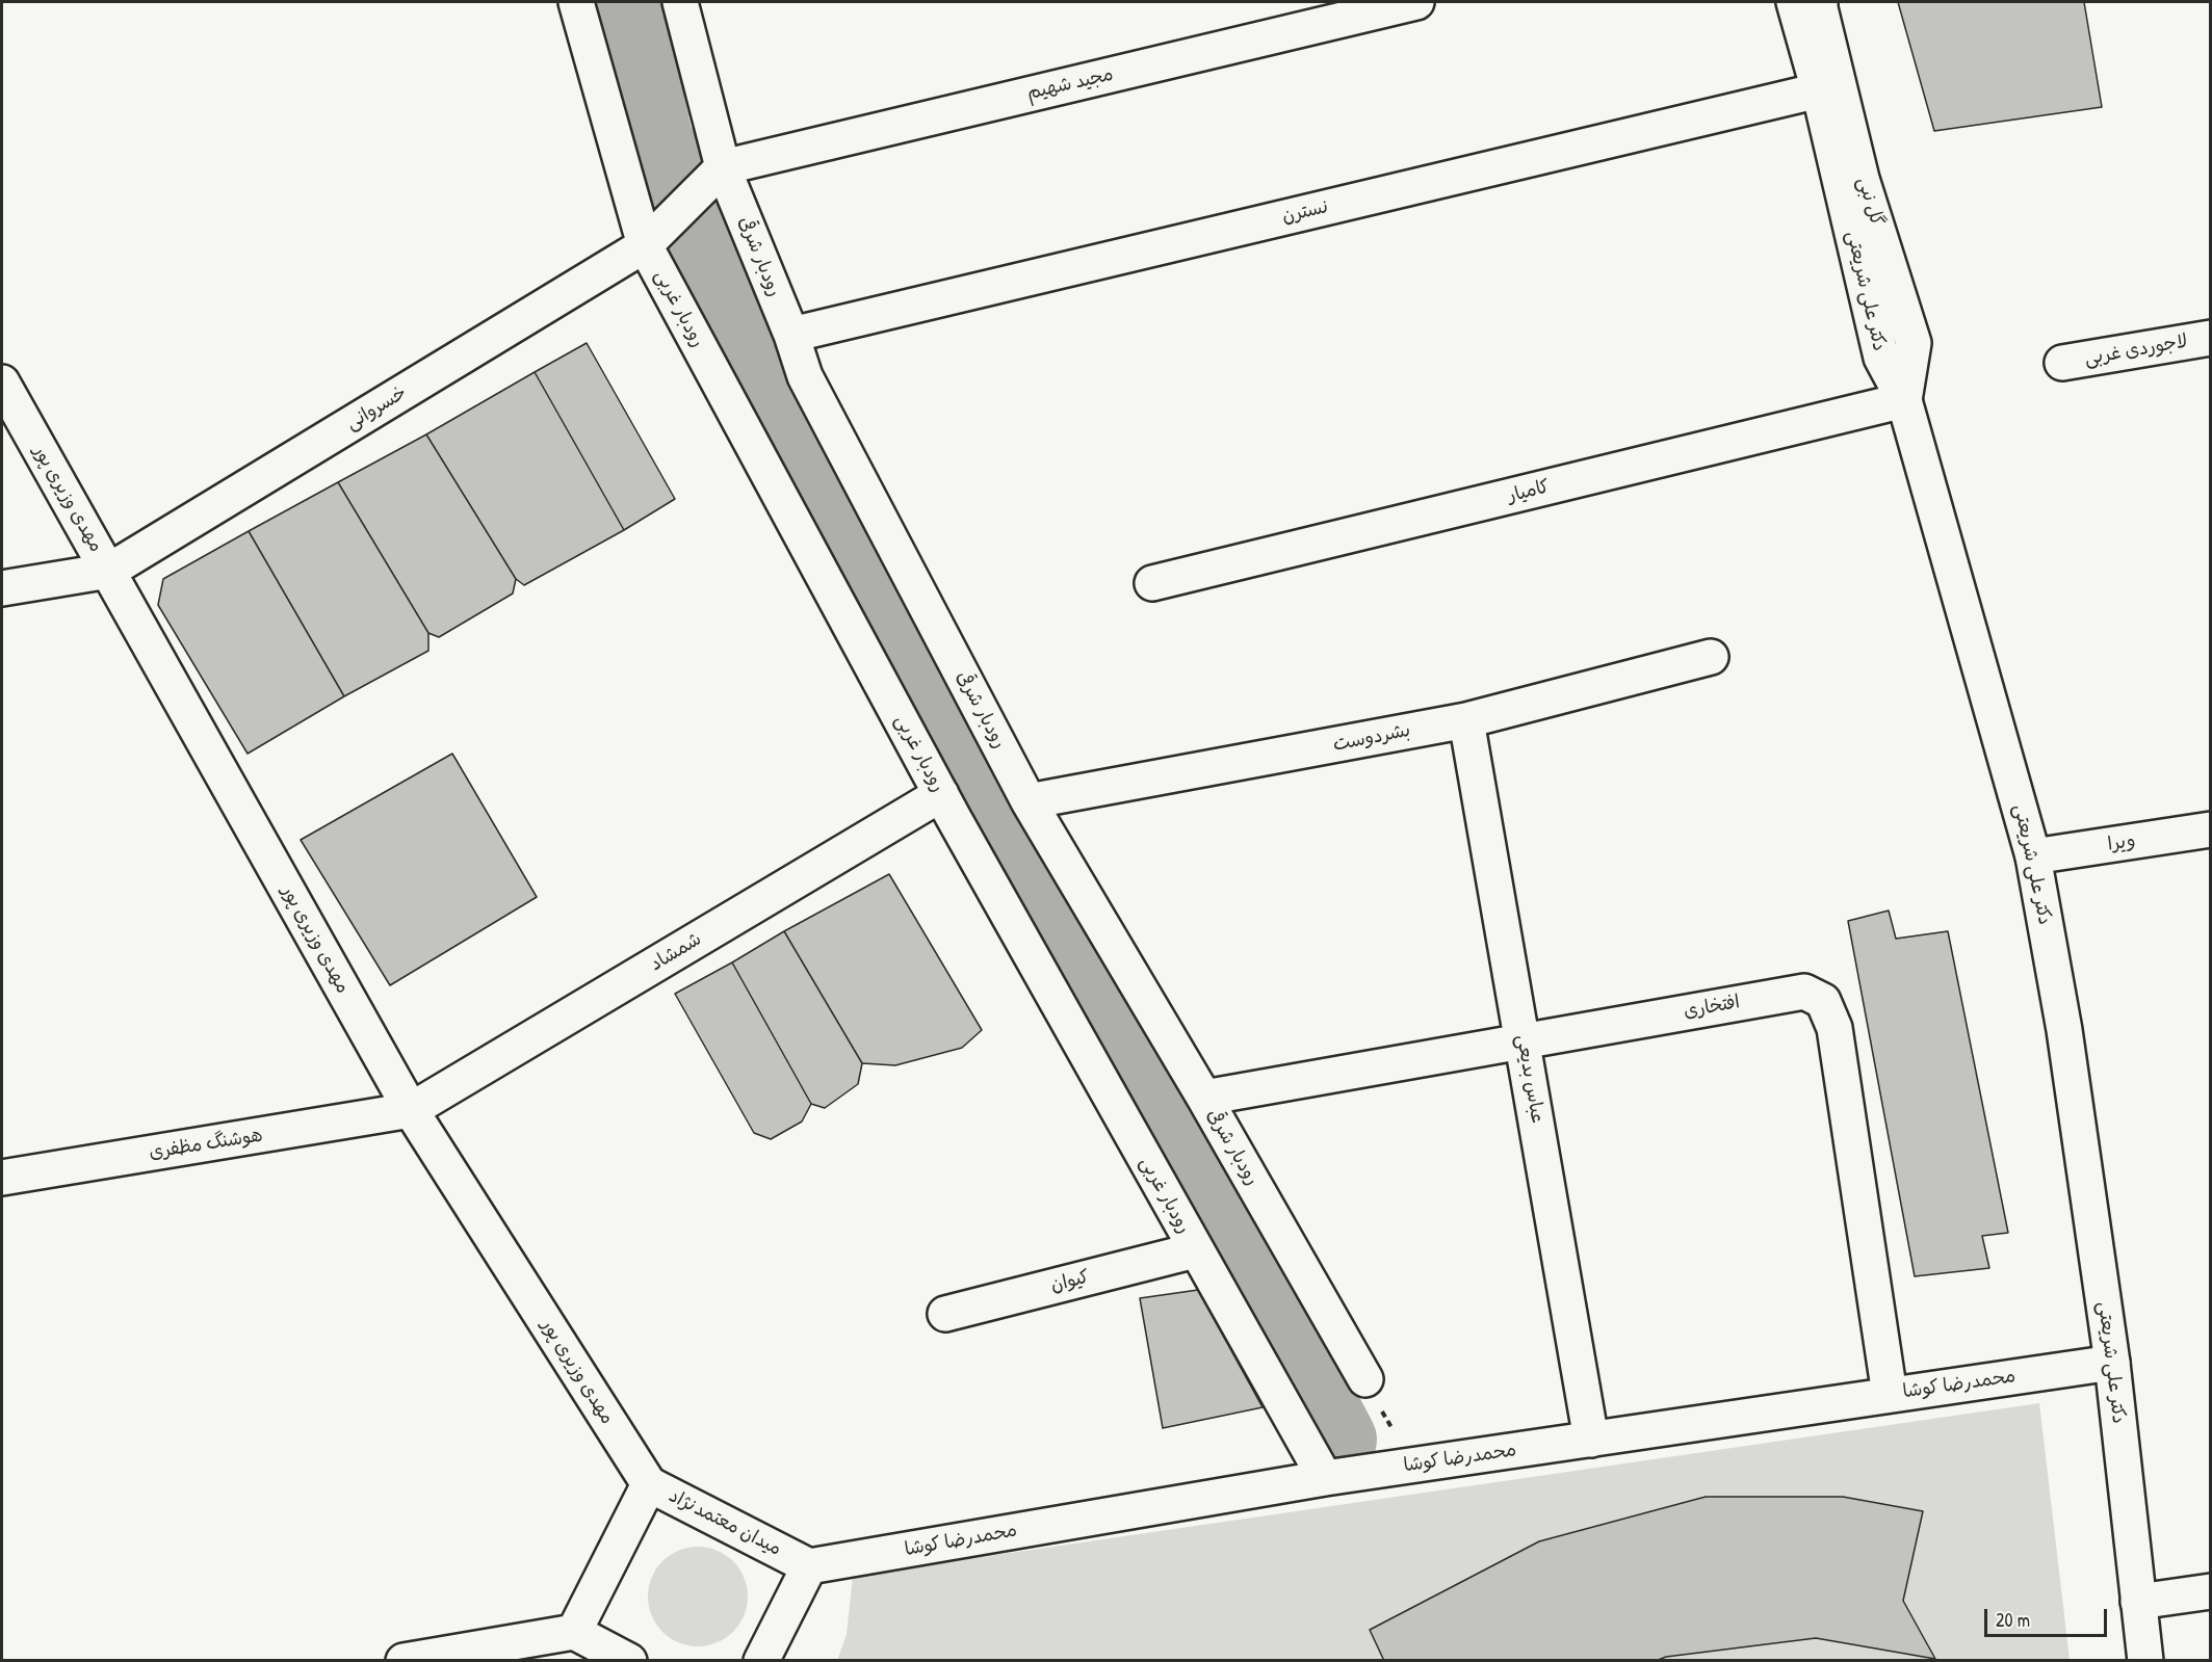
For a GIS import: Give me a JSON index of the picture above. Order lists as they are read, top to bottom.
{
  "streets": {
    "street": [
      "مجید شهیم",
      "گل نبی",
      "نسترن",
      "رودبار شرقی",
      "دکتر علی شریعتی",
      "رودبار غربی",
      "لاجوردی غربی",
      "خسروانی",
      "کامیار",
      "مهدی وزیری پور",
      "بشردوست",
      "ویرا",
      "شمشاد",
      "افتخاری",
      "عباس بدیعی",
      "هوشنگ مظفری",
      "کیوان",
      "محمدرضا کوشا",
      "میدان معتمدنژاد"
    ]
  },
  "crossings": [
    ["مجید شهیم", "رودبار شرقی"],
    ["مجید شهیم", "خسروانی"],
    ["گل نبی", "دکتر علی شریعتی"],
    ["گل نبی", "کامیار"],
    ["نسترن", "رودبار شرقی"],
    ["نسترن", "دکتر علی شریعتی"],
    ["رودبار شرقی", "خسروانی"],
    ["رودبار شرقی", "بشردوست"],
    ["رودبار شرقی", "افتخاری"],
    ["دکتر علی شریعتی", "کامیار"],
    ["دکتر علی شریعتی", "ویرا"],
    ["دکتر علی شریعتی", "محمدرضا کوشا"],
    ["رودبار غربی", "خسروانی"],
    ["رودبار غربی", "شمشاد"],
    ["رودبار غربی", "کیوان"],
    ["رودبار غربی", "محمدرضا کوشا"],
    ["خسروانی", "مهدی وزیری پور"],
    ["مهدی وزیری پور", "شمشاد"],
    ["مهدی وزیری پور", "هوشنگ مظفری"],
    ["مهدی وزیری پور", "میدان معتمدنژاد"],
    ["بشردوست", "عباس بدیعی"],
    ["شمشاد", "هوشنگ مظفری"],
    ["افتخاری", "عباس بدیعی"],
    ["افتخاری", "محمدرضا کوشا"],
    ["عباس بدیعی", "محمدرضا کوشا"],
    ["محمدرضا کوشا", "میدان معتمدنژاد"]
  ],
  "scale_bar": "20 m"
}
